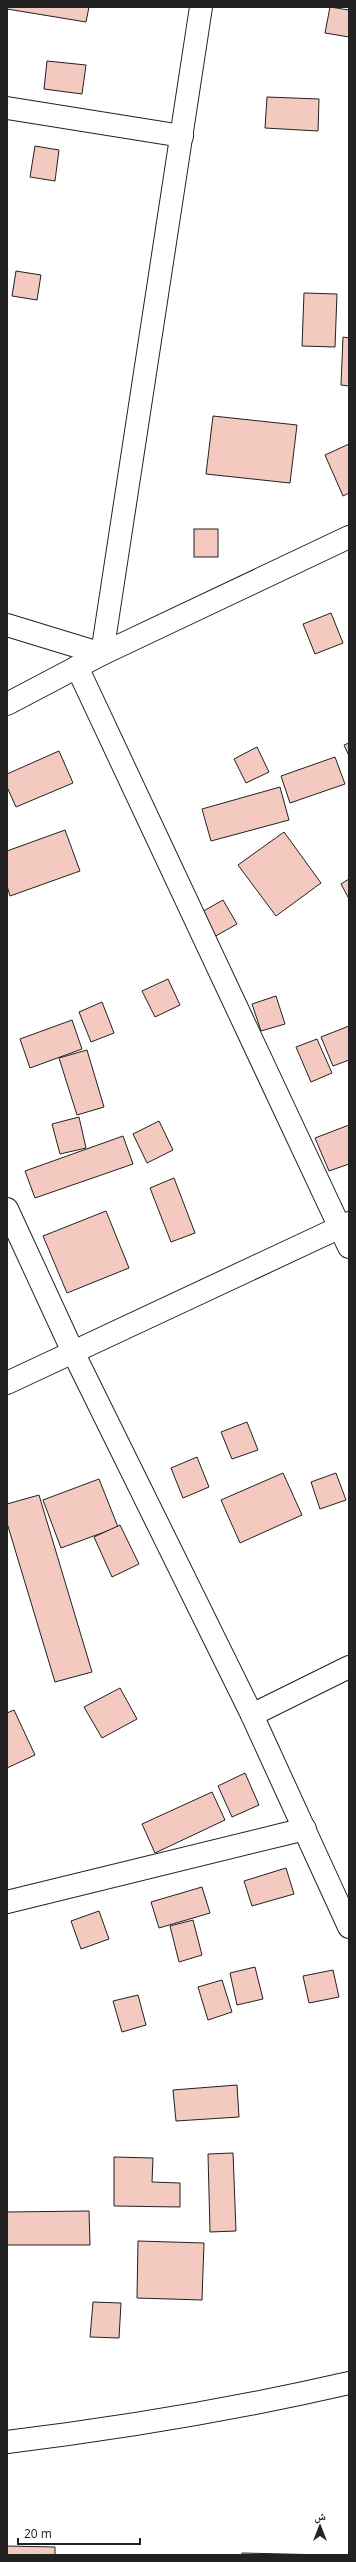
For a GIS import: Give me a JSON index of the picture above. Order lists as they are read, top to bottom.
{
  "scale_bar": "20 m",
  "north": "top"
}
